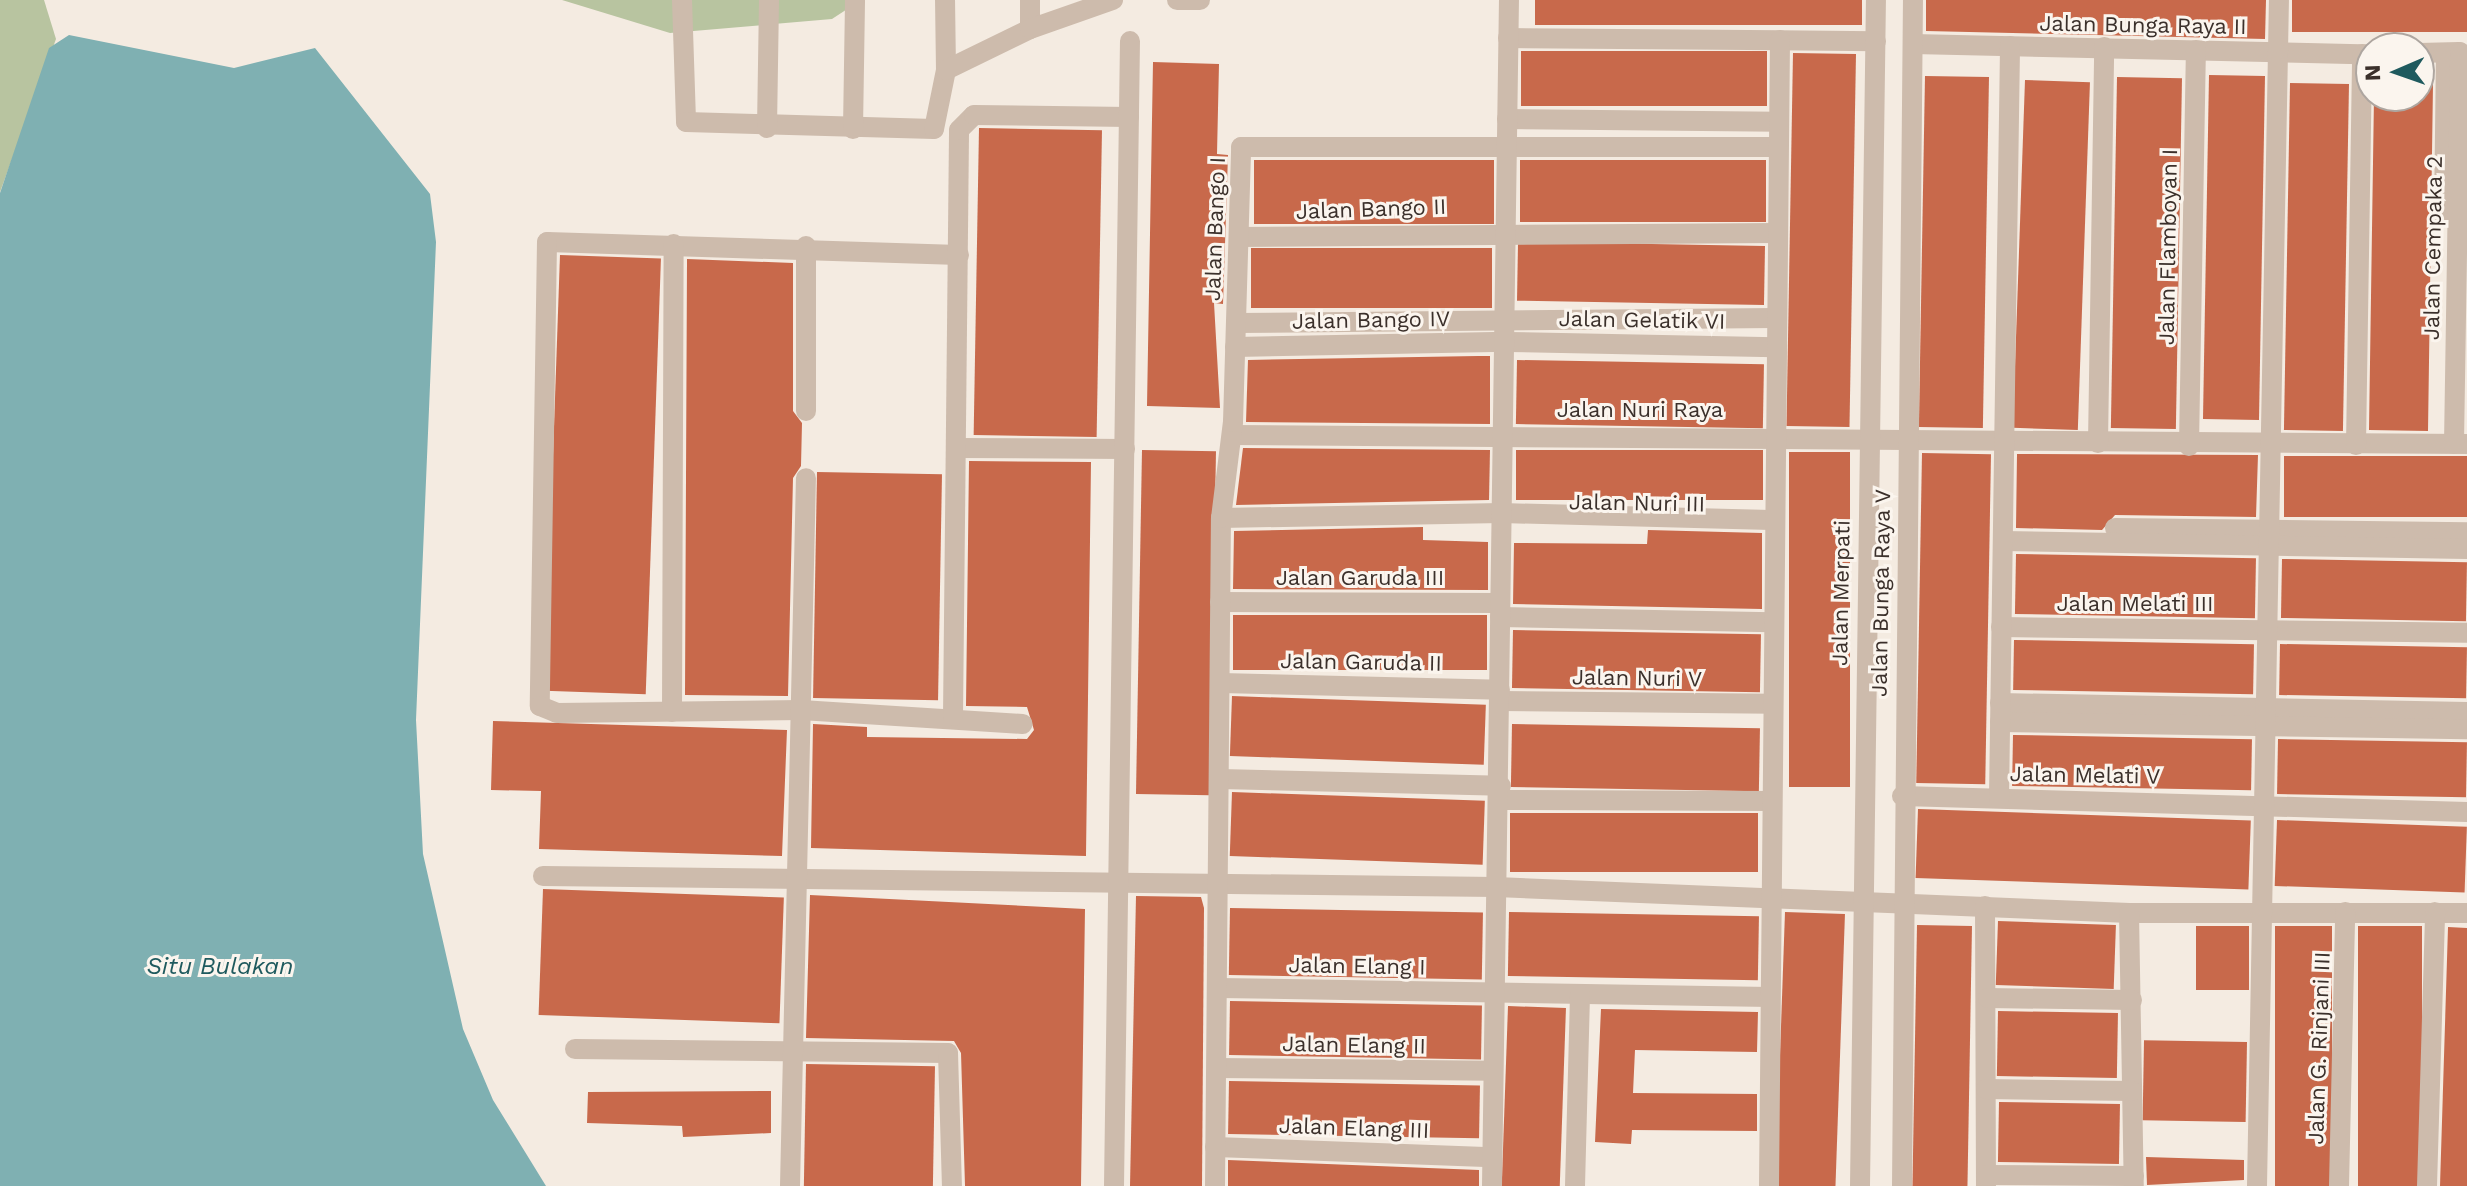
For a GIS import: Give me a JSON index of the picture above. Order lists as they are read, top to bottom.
{
  "streets": {
    "street": [
      "Jalan Bunga Raya II",
      "Jalan Bango II",
      "Jalan Bango I",
      "Jalan Flamboyan I",
      "Jalan Cempaka 2",
      "Jalan Bango IV",
      "Jalan Gelatik VI",
      "Jalan Nuri Raya",
      "Jalan Nuri III",
      "Jalan Garuda III",
      "Jalan Merpati",
      "Jalan Bunga Raya V",
      "Jalan Melati III",
      "Jalan Garuda II",
      "Jalan Melati V",
      "Jalan Elang I",
      "Jalan Elang II",
      "Jalan G. Rinjani III",
      "Jalan Elang III"
    ]
  },
  "crossings": [
    ["Jalan Bunga Raya II", "Jalan Flamboyan I"],
    ["Jalan Bunga Raya II", "Jalan Bunga Raya V"],
    ["Jalan Bango II", "Jalan Bango I"],
    ["Jalan Bango I", "Jalan Bango IV"],
    ["Jalan Bango I", "Jalan Nuri Raya"],
    ["Jalan Bango I", "Jalan Nuri III"],
    ["Jalan Bango I", "Jalan Garuda III"],
    ["Jalan Bango I", "Jalan Garuda II"],
    ["Jalan Bango I", "Jalan Elang I"],
    ["Jalan Bango I", "Jalan Elang II"],
    ["Jalan Bango I", "Jalan Elang III"],
    ["Jalan Flamboyan I", "Jalan Nuri Raya"],
    ["Jalan Cempaka 2", "Jalan Nuri Raya"],
    ["Jalan Bango IV", "Jalan Gelatik VI"],
    ["Jalan Nuri Raya", "Jalan Merpati"],
    ["Jalan Nuri Raya", "Jalan Bunga Raya V"],
    ["Jalan Bunga Raya V", "Jalan Melati V"]
  ],
  "water": ["Situ Bulakan"],
  "north": "left"
}
